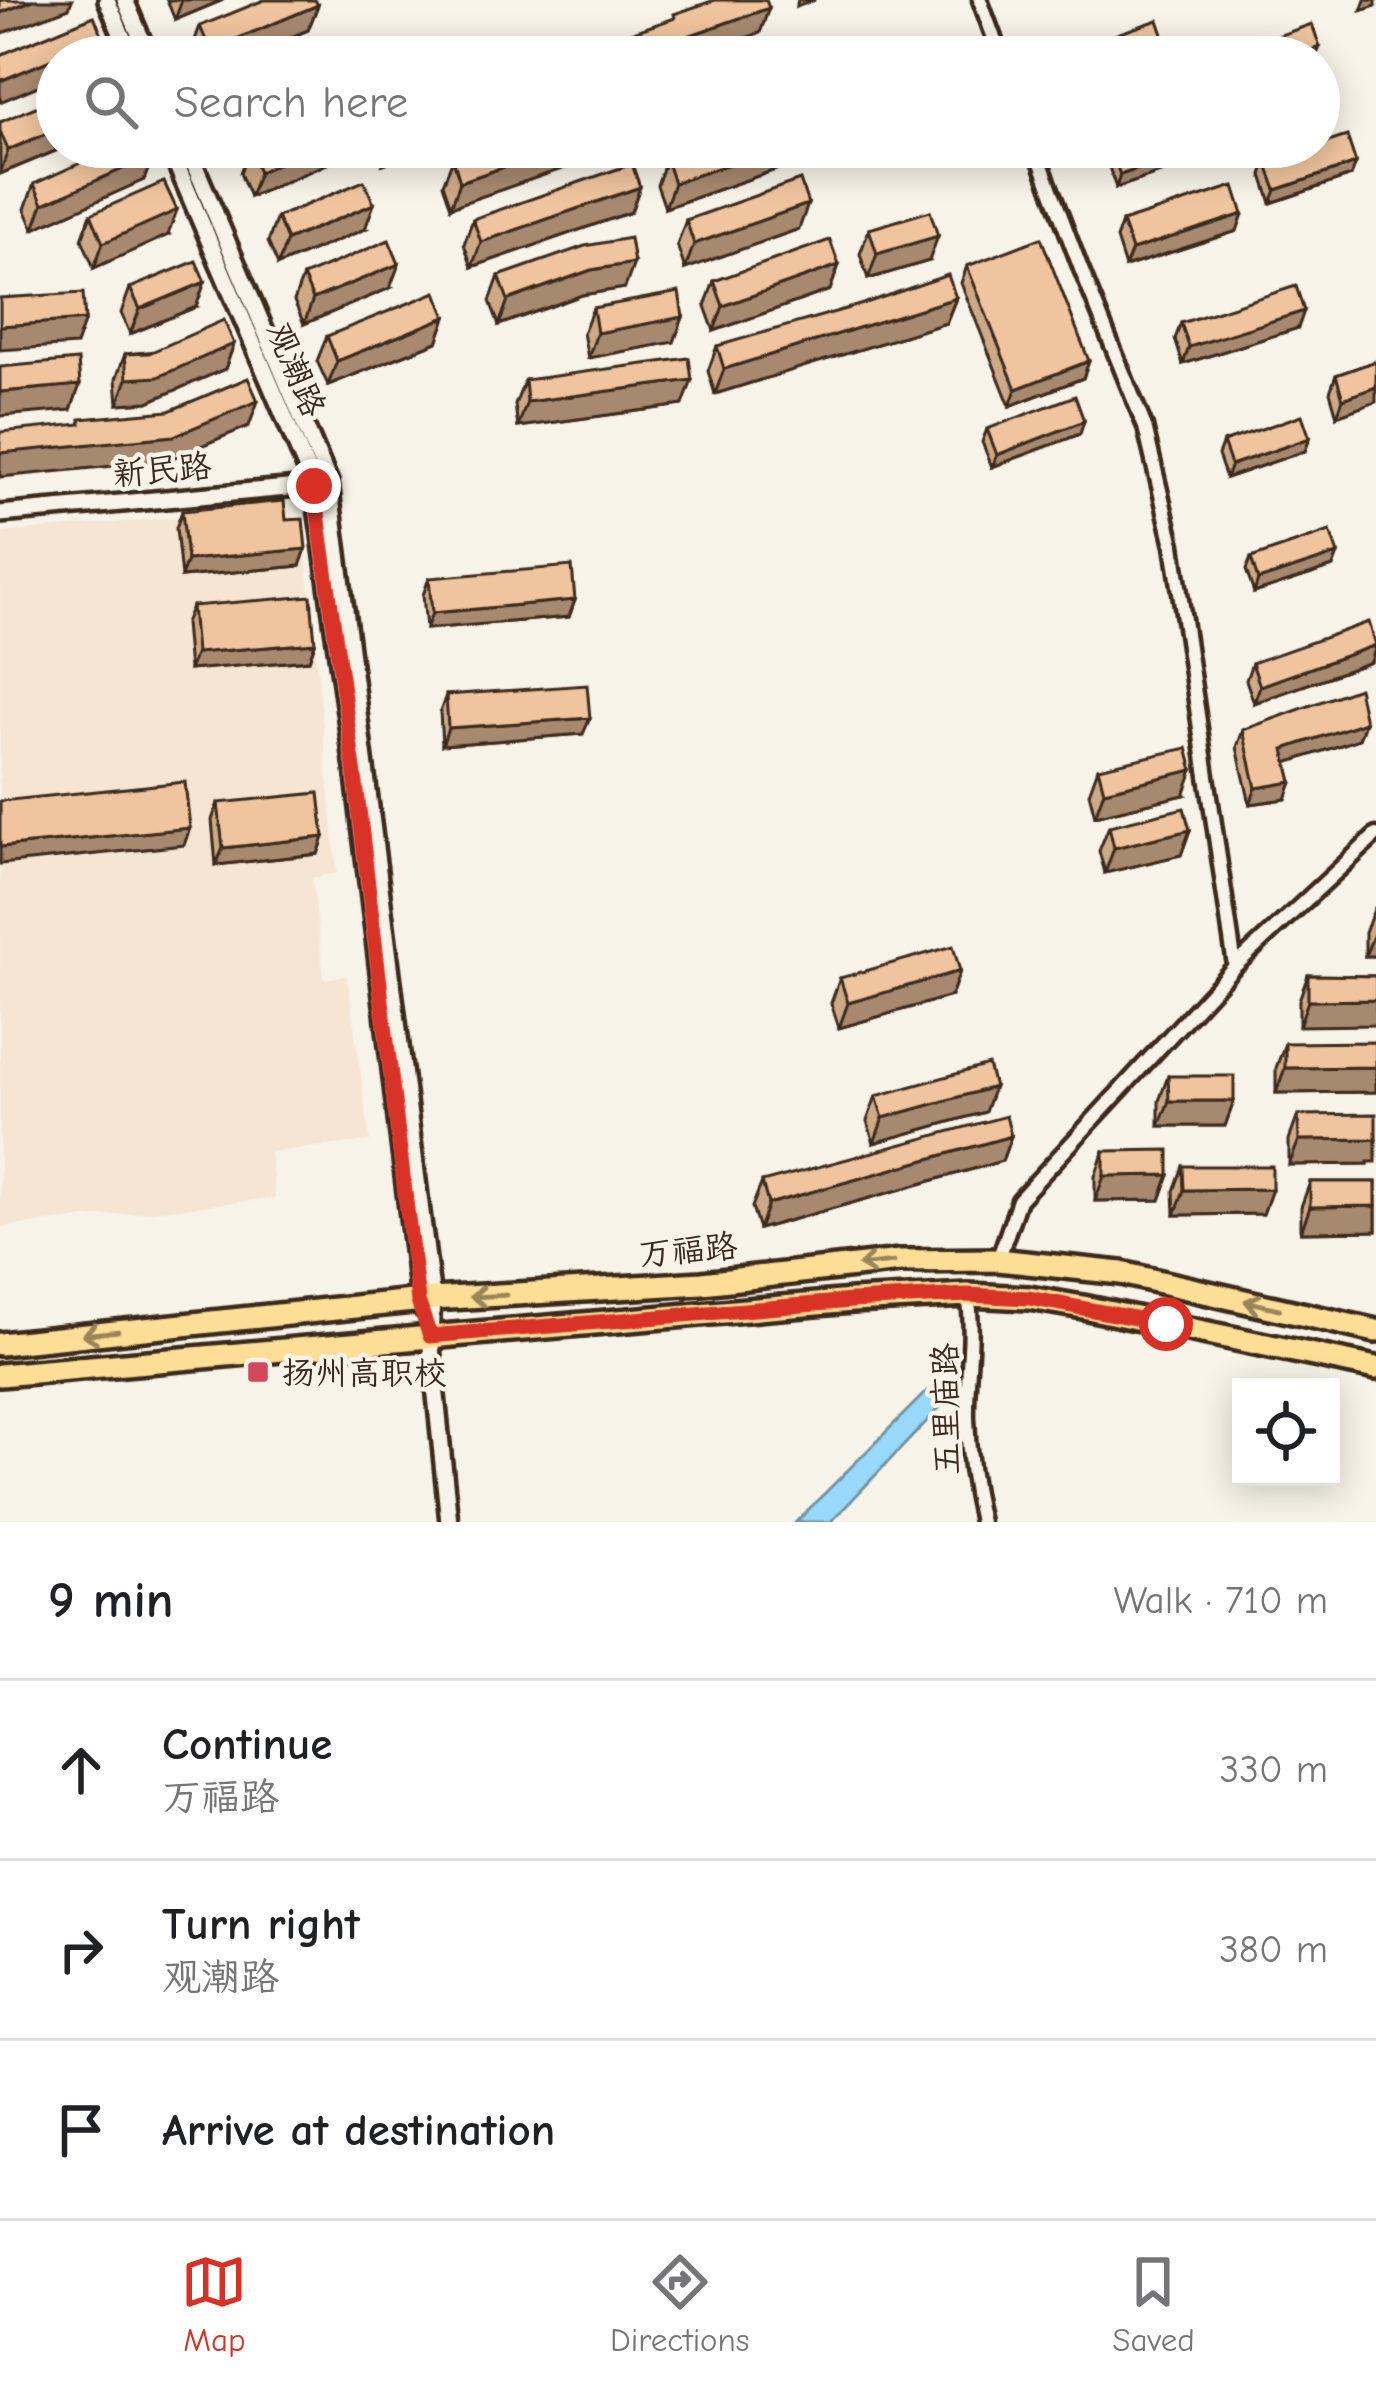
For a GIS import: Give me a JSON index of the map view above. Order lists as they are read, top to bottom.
{
  "streets": {
    "main road": ["万福路"],
    "street": ["观潮路", "新民路", "五里庙路"]
  },
  "crossings": [
    ["观潮路", "新民路"],
    ["观潮路", "万福路"],
    ["万福路", "五里庙路"]
  ],
  "places": {
    "transit": ["扬州高职校"]
  },
  "page": {
    "search": "Search here",
    "heading": ["9 min", "Walk · 710 m"],
    "list": [
      ["Continue", "万福路", "330 m"],
      ["Turn right", "观潮路", "380 m"],
      "Arrive at destination"
    ],
    "nav": ["Map", "Directions", "Saved"]
  }
}
